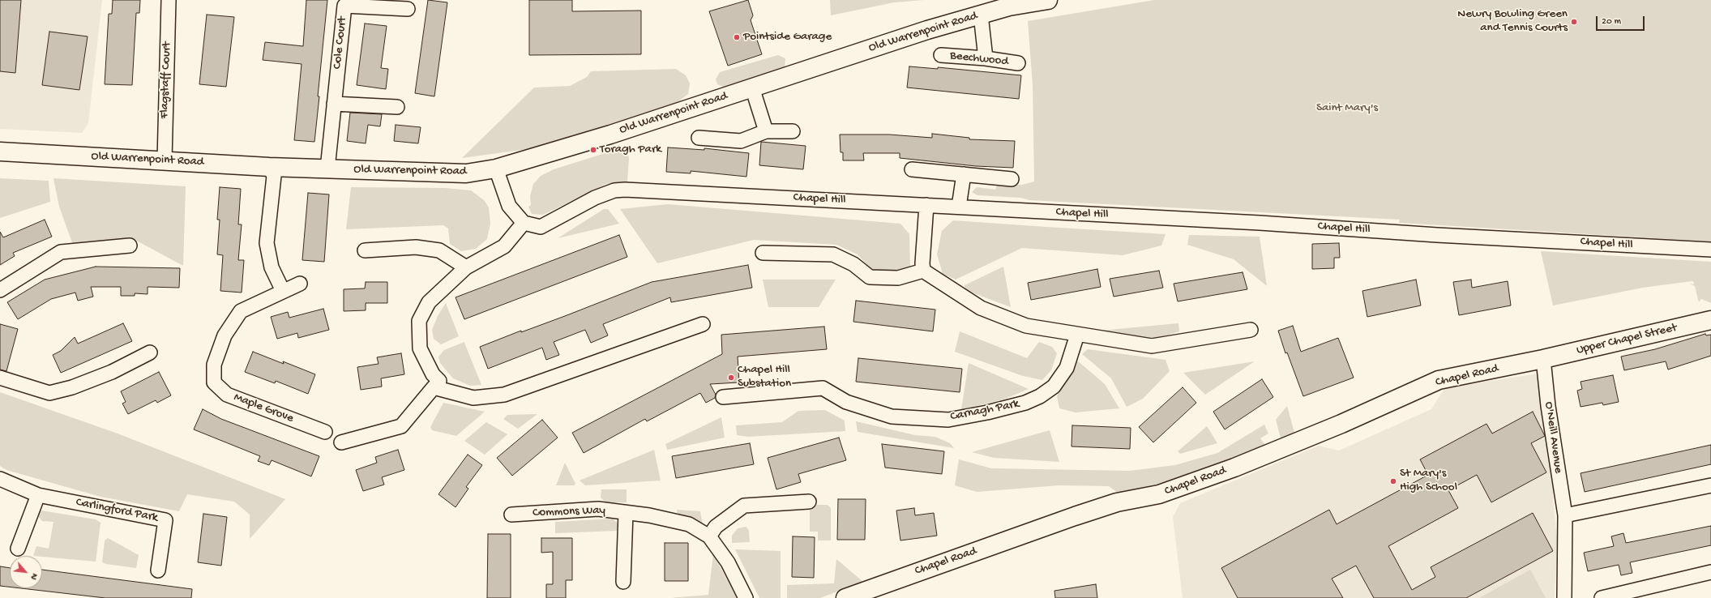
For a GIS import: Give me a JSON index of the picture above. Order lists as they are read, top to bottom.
{
  "streets": {
    "street": [
      "Old Warrenpoint Road",
      "Cole Court",
      "Beechwood",
      "Flagstaff Court",
      "Chapel Hill",
      "Upper Chapel Street",
      "Chapel Road",
      "Maple Grove",
      "Carnagh Park",
      "O'Neill Avenue",
      "Carlingford Park",
      "Commons Way"
    ]
  },
  "crossings": [
    ["Old Warrenpoint Road", "Cole Court"],
    ["Old Warrenpoint Road", "Flagstaff Court"],
    ["Upper Chapel Street", "Chapel Road"],
    ["Upper Chapel Street", "O'Neill Avenue"],
    ["Chapel Road", "O'Neill Avenue"]
  ],
  "parks": ["Saint Mary's"],
  "places": [
    "Newry Bowling Green and Tennis Courts",
    "Pointside Garage",
    "Toragh Park",
    "Chapel Hill Substation",
    "St Mary's High School"
  ],
  "scale_bar": "20 m",
  "north": "bottom right"
}
